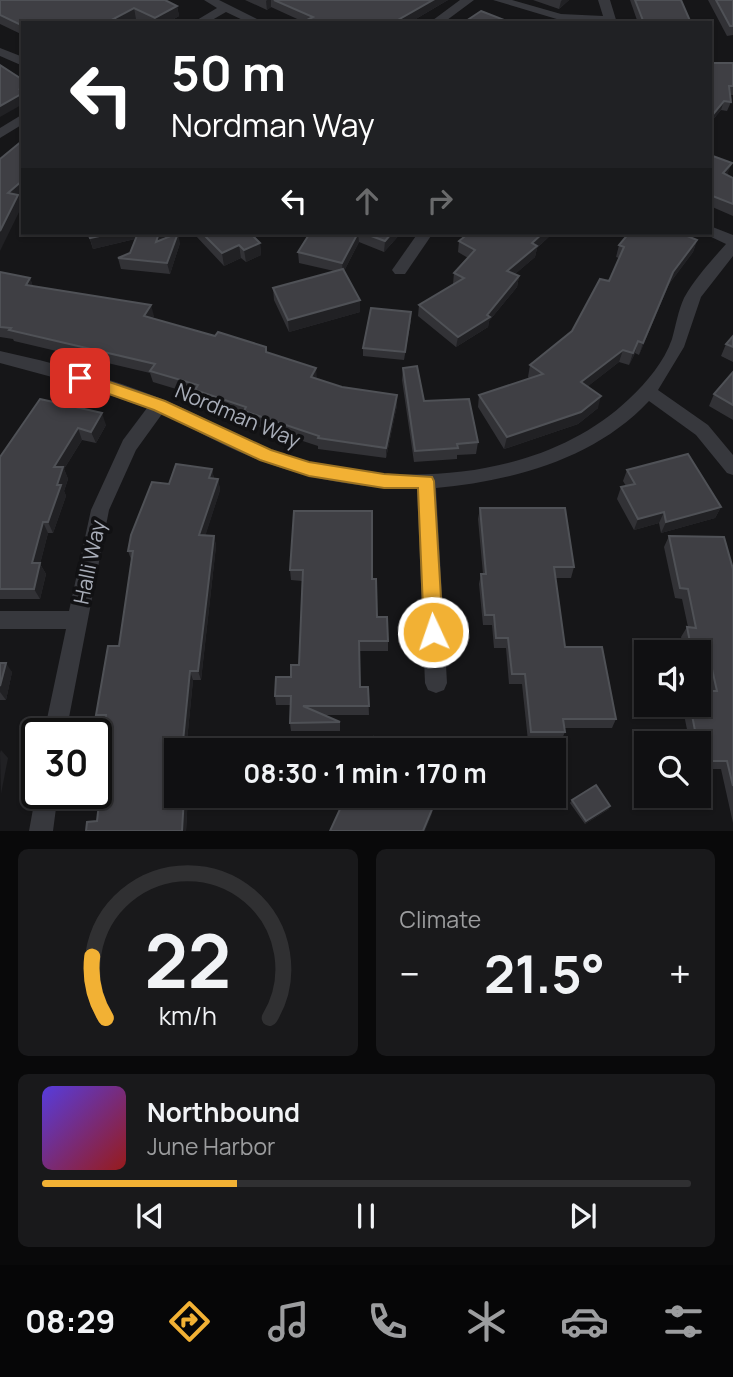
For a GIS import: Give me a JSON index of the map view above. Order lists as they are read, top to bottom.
{
  "streets": {
    "street": ["Nordman Way", "Halli Way"]
  },
  "crossings": [
    ["Nordman Way", "Halli Way"]
  ],
  "page": {
    "turn": ["50 m", "Nordman Way"],
    "limit": "30",
    "trip": "08:30 · 1 min · 170 m",
    "tile": "Climate",
    "heat": ["−", "21.5°", "+"],
    "song": ["Northbound", "June Harbor"],
    "tabs": "08:29",
    "gauge": ["22", "km/h"]
  }
}
